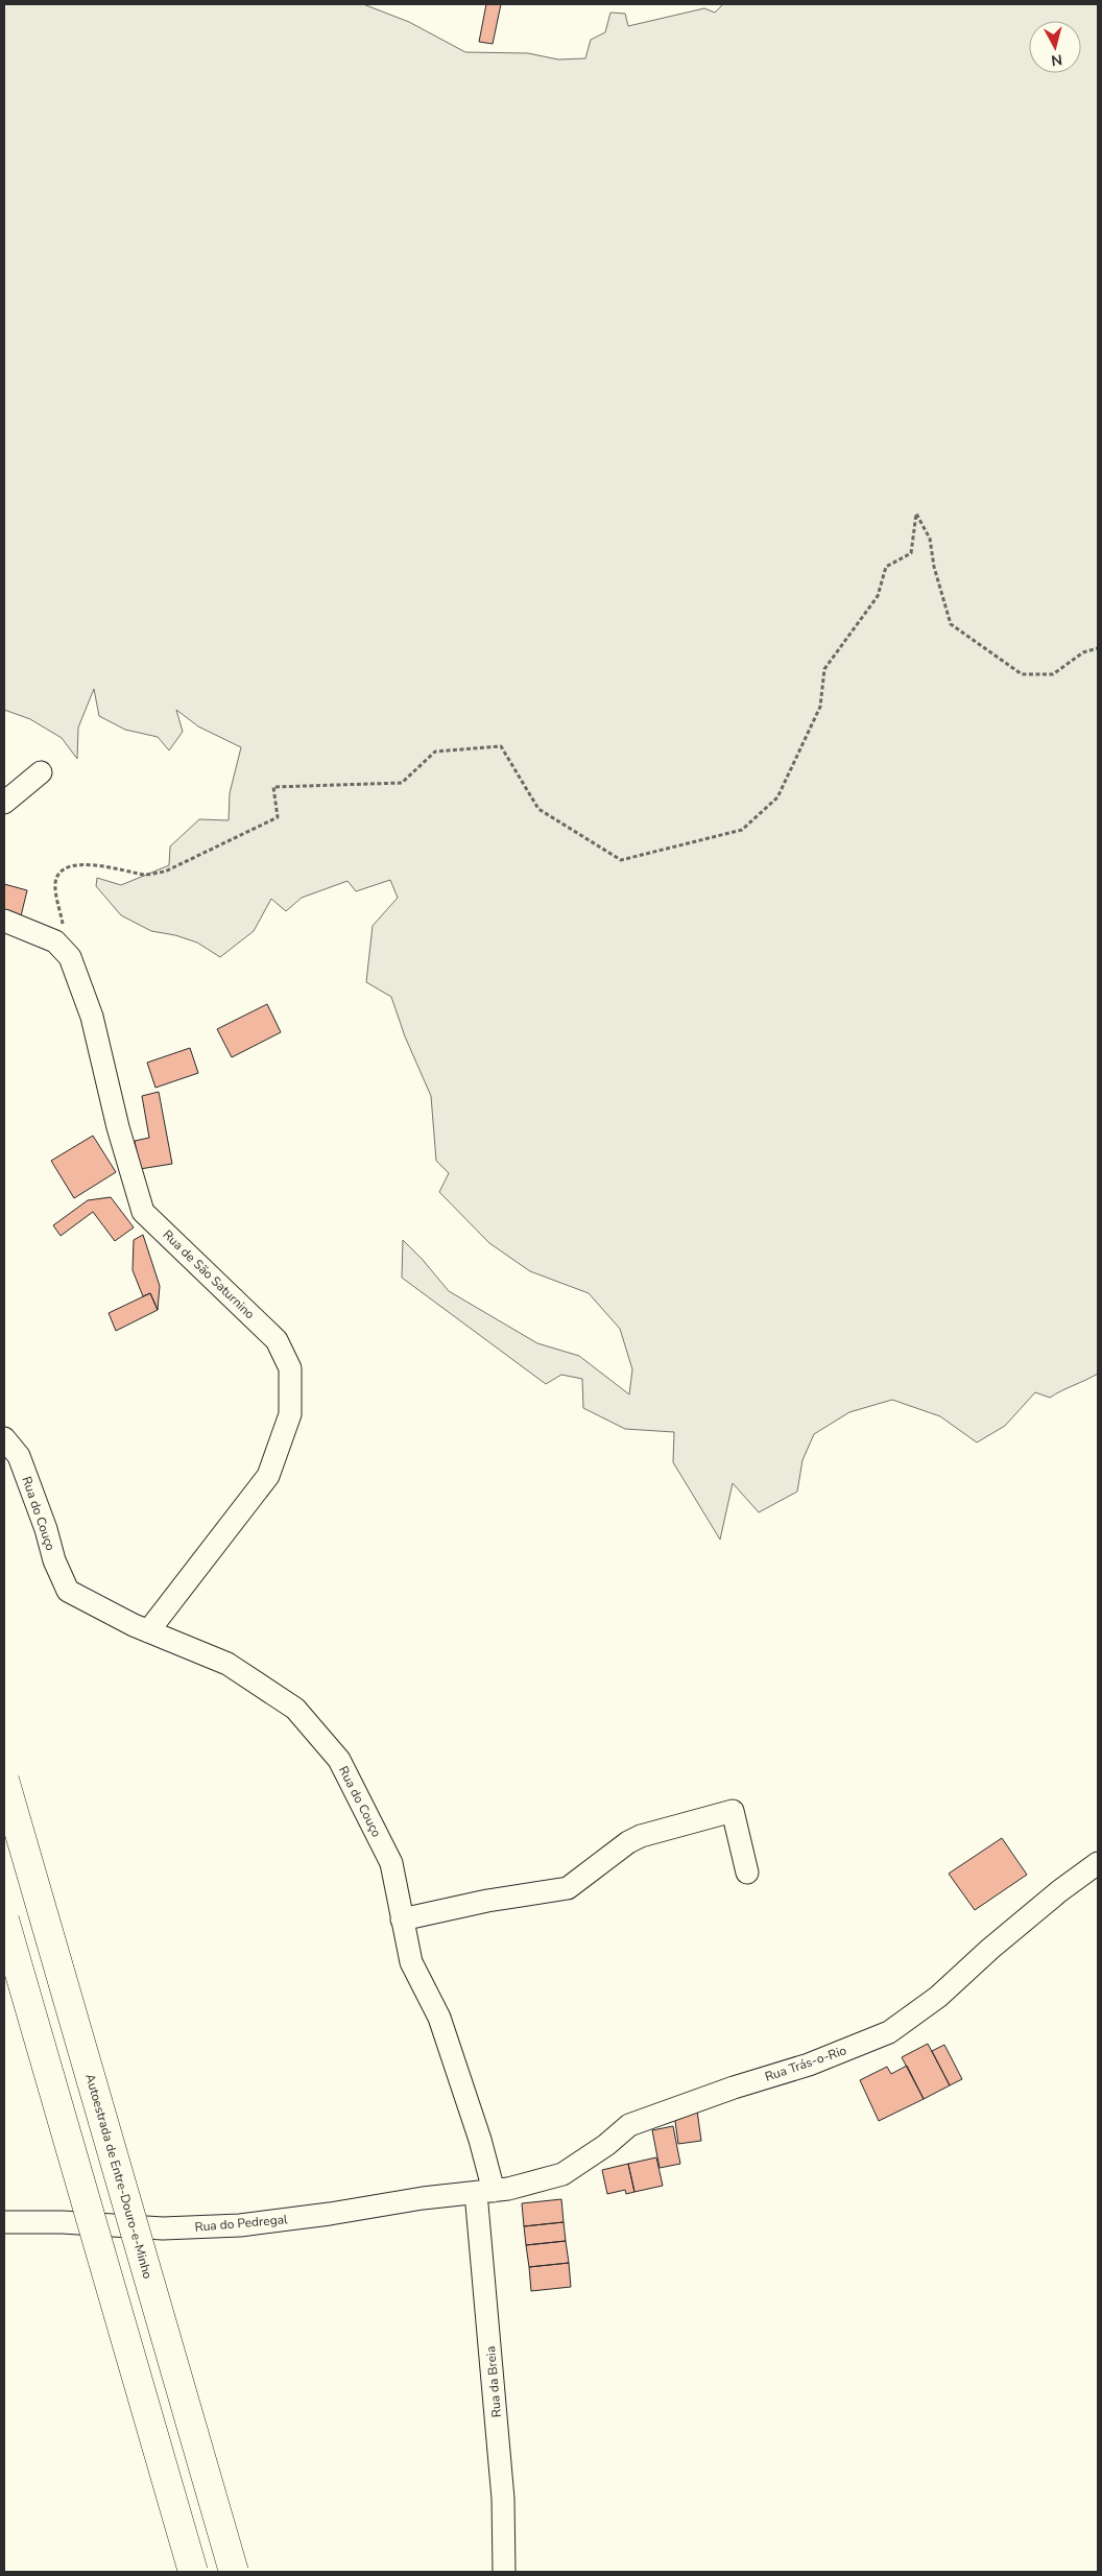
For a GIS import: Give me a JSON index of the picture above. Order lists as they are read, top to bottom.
{
  "streets": {
    "highway": ["Autoestrada de Entre-Douro-e-Minho"],
    "street": [
      "Rua de São Saturnino",
      "Rua do Couço",
      "Rua Trás-o-Rio",
      "Rua do Pedregal",
      "Rua da Breia"
    ]
  },
  "crossings": [
    ["Rua de São Saturnino", "Rua do Couço"],
    ["Rua do Couço", "Rua Trás-o-Rio"],
    ["Rua do Couço", "Rua do Pedregal"],
    ["Rua do Couço", "Rua da Breia"],
    ["Rua Trás-o-Rio", "Rua do Pedregal"],
    ["Rua Trás-o-Rio", "Rua da Breia"],
    ["Rua do Pedregal", "Rua da Breia"]
  ],
  "north": "bottom"
}
